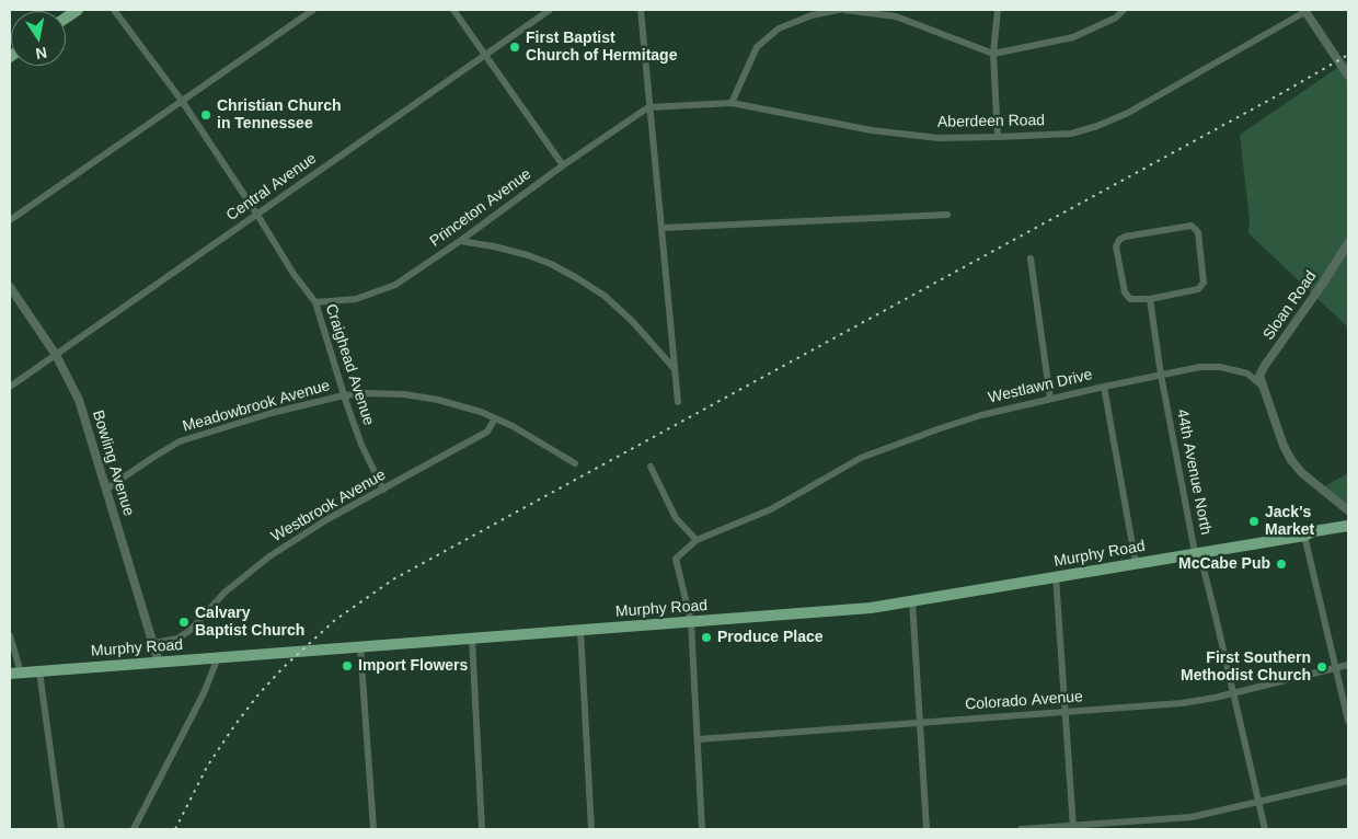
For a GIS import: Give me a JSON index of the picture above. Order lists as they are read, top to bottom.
{
  "streets": {
    "main road": ["Murphy Road"],
    "street": [
      "Aberdeen Road",
      "Central Avenue",
      "Princeton Avenue",
      "Sloan Road",
      "Craighead Avenue",
      "Westlawn Drive",
      "Meadowbrook Avenue",
      "Bowling Avenue",
      "44th Avenue North",
      "Westbrook Avenue",
      "Colorado Avenue"
    ]
  },
  "crossings": [
    ["Aberdeen Road", "Princeton Avenue"],
    ["Central Avenue", "Craighead Avenue"],
    ["Central Avenue", "Bowling Avenue"],
    ["Princeton Avenue", "Craighead Avenue"],
    ["Sloan Road", "Westlawn Drive"],
    ["Craighead Avenue", "Meadowbrook Avenue"],
    ["Craighead Avenue", "Westbrook Avenue"],
    ["Westlawn Drive", "44th Avenue North"],
    ["Westlawn Drive", "Murphy Road"],
    ["Meadowbrook Avenue", "Bowling Avenue"],
    ["Meadowbrook Avenue", "Westbrook Avenue"],
    ["Bowling Avenue", "Westbrook Avenue"],
    ["Bowling Avenue", "Murphy Road"],
    ["44th Avenue North", "Murphy Road"],
    ["44th Avenue North", "Colorado Avenue"]
  ],
  "places": [
    "First Baptist Church of Hermitage",
    "Christian Church in Tennessee",
    "Jack's Market",
    "McCabe Pub",
    "Calvary Baptist Church",
    "Produce Place",
    "Import Flowers",
    "First Southern Methodist Church"
  ],
  "north": "bottom"
}
